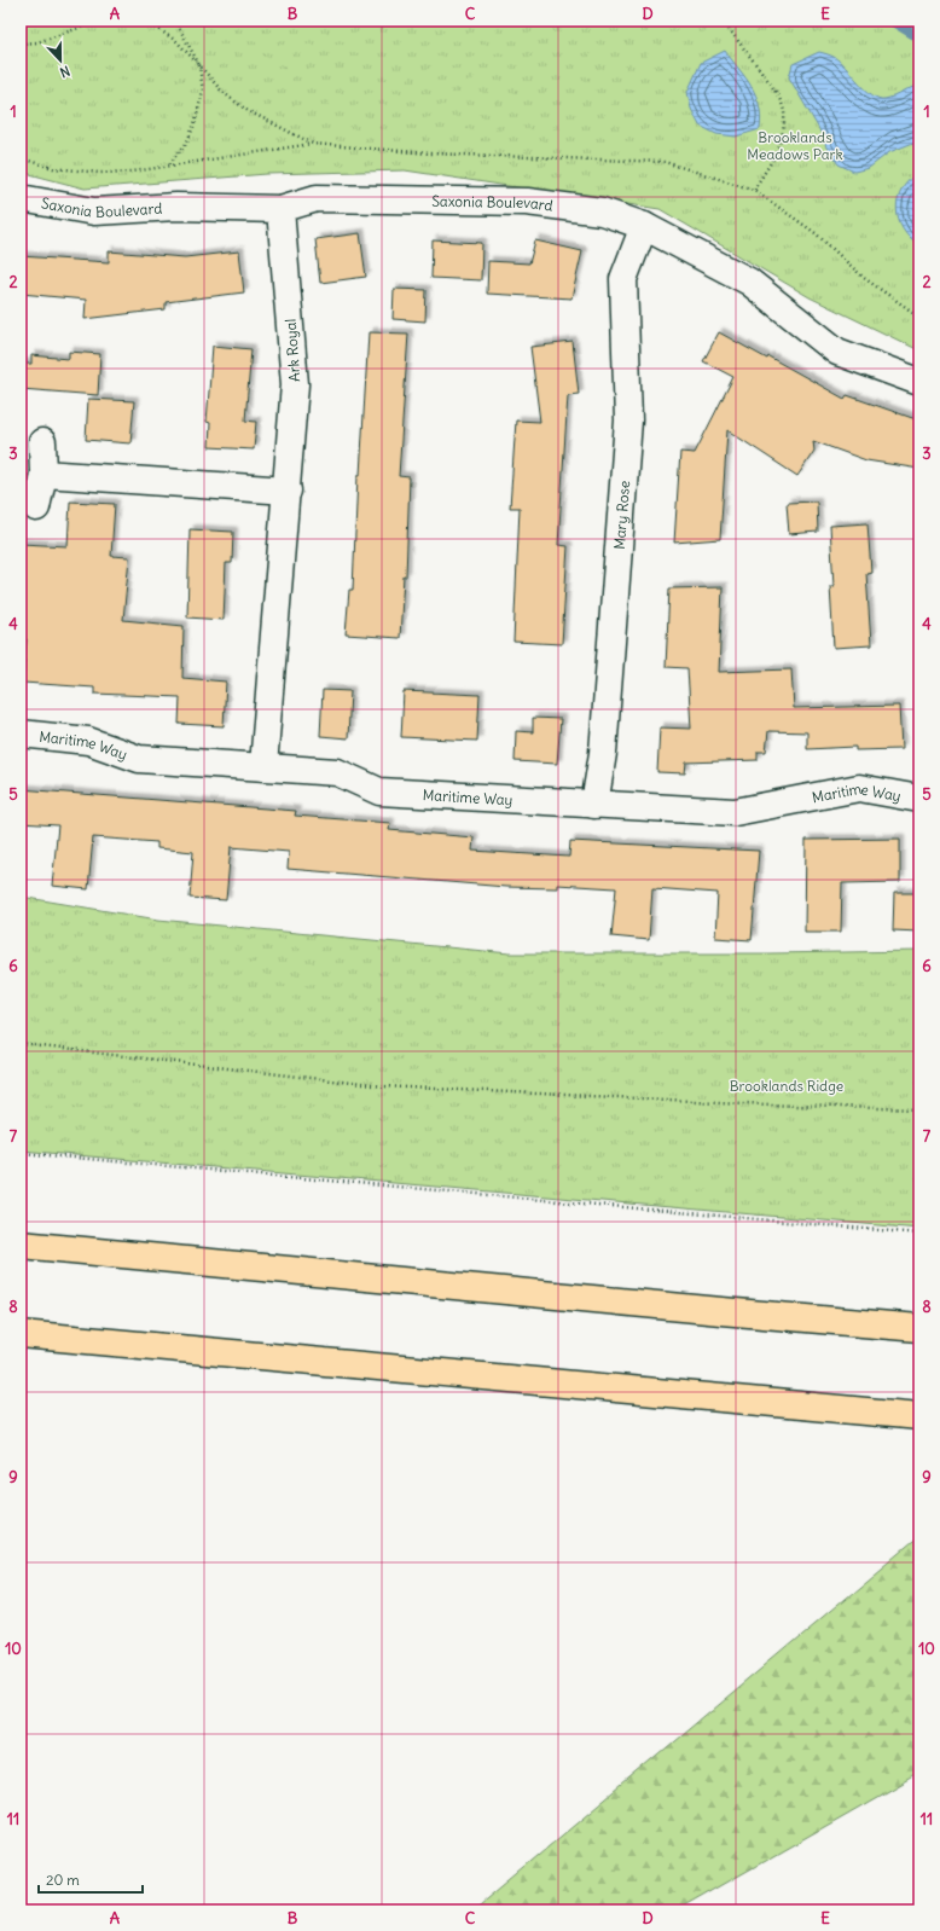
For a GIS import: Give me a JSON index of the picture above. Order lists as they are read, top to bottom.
{
  "streets": {
    "street": [
      "Saxonia Boulevard",
      "Ark Royal",
      "Mary Rose",
      "Maritime Way"
    ]
  },
  "crossings": [
    ["Saxonia Boulevard", "Ark Royal"],
    ["Saxonia Boulevard", "Mary Rose"],
    ["Ark Royal", "Maritime Way"],
    ["Mary Rose", "Maritime Way"]
  ],
  "parks": ["Brooklands Meadows Park", "Brooklands Ridge"],
  "scale_bar": "20 m",
  "north": "bottom",
  "grid": {
    "columns": [
      "A",
      "B",
      "C",
      "D",
      "E"
    ],
    "rows": [
      "1",
      "2",
      "3",
      "4",
      "5",
      "6",
      "7",
      "8",
      "9",
      "10",
      "11"
    ]
  }
}
